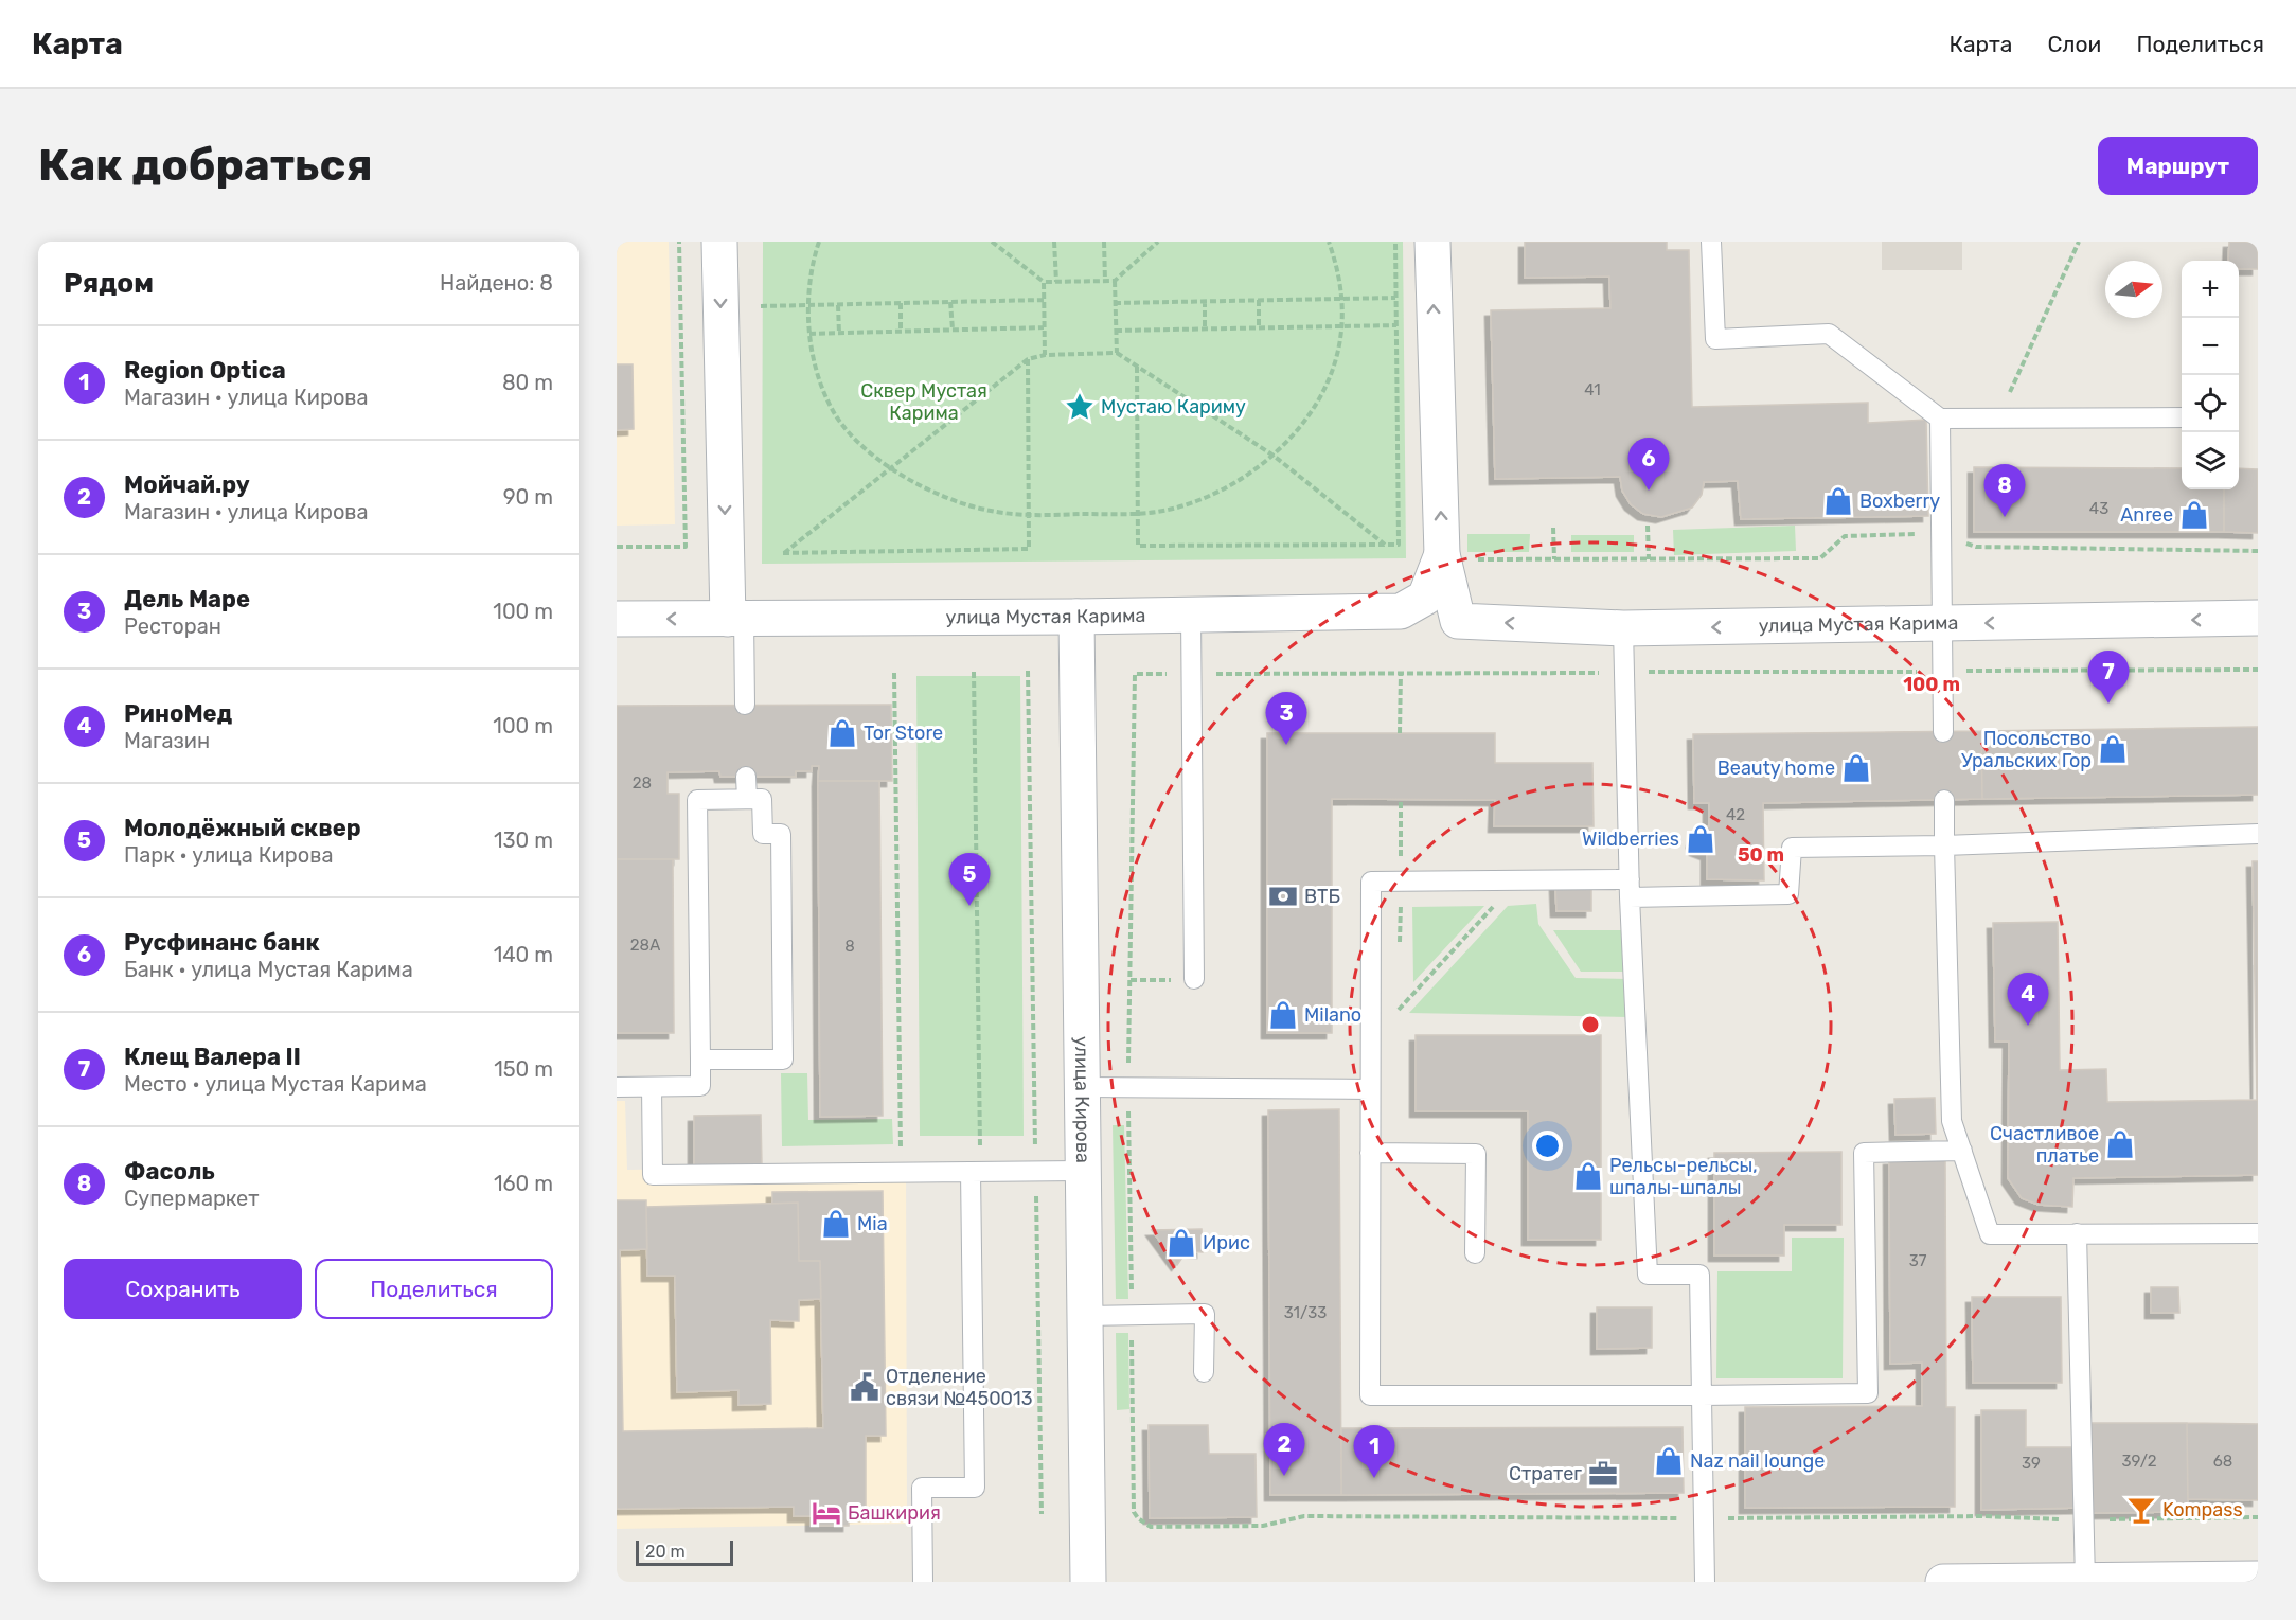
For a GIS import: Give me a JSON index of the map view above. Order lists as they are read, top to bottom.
{
  "streets": {
    "street": ["улица Мустая Карима", "улица Кирова"]
  },
  "crossings": [
    ["улица Мустая Карима", "улица Кирова"]
  ],
  "one_way": ["улица Мустая Карима"],
  "parks": ["Сквер Мустая Карима"],
  "places": {
    "place": ["Мустаю Кариму"],
    "shop": [
      "Boxberry",
      "Anree",
      "Tor Store",
      "Посольство Уральских Гор",
      "Beauty home",
      "Wildberries",
      "Milano",
      "Счастливое платье",
      "Рельсы-рельсы, шпалы-шпалы",
      "Mia",
      "Ирис",
      "Naz nail lounge"
    ],
    "bank": ["ВТБ"],
    "public building": ["Отделение связи №450013"],
    "office": ["Стратег"],
    "bar": ["Kompass"],
    "hotel": ["Башкирия"]
  },
  "house_numbers": [
    "41",
    "43",
    "28",
    "42",
    "28А",
    "8",
    "37",
    "31/33",
    "39/2",
    "68",
    "39"
  ],
  "scale_bar": "20 m",
  "north": "right",
  "page": {
    "header": "Карта",
    "nav": ["Карта", "Слои", "Поделиться"],
    "buttons": [
      "Маршрут",
      ["Сохранить", "Поделиться"]
    ],
    "title": "Как добраться",
    "heading": ["Рядом", "Найдено: 8"],
    "map_buttons": ["+", "−"],
    "list": [
      {
        "mark": "1",
        "name": "Region Optica",
        "note": "Магазин · улица Кирова",
        "value": "80 m"
      },
      {
        "mark": "2",
        "name": "Мойчай.ру",
        "note": "Магазин · улица Кирова",
        "value": "90 m"
      },
      {
        "mark": "3",
        "name": "Дель Маре",
        "note": "Ресторан",
        "value": "100 m"
      },
      {
        "mark": "4",
        "name": "РиноМед",
        "note": "Магазин",
        "value": "100 m"
      },
      {
        "mark": "5",
        "name": "Молодёжный сквер",
        "note": "Парк · улица Кирова",
        "value": "130 m"
      },
      {
        "mark": "6",
        "name": "Русфинанс банк",
        "note": "Банк · улица Мустая Карима",
        "value": "140 m"
      },
      {
        "mark": "7",
        "name": "Клещ Валера II",
        "note": "Место · улица Мустая Карима",
        "value": "150 m"
      },
      {
        "mark": "8",
        "name": "Фасоль",
        "note": "Супермаркет",
        "value": "160 m"
      }
    ],
    "pins": [
      "6",
      "8",
      "7",
      "3",
      "5",
      "4",
      "2",
      "1"
    ],
    "scale": "20 m"
  },
  "rings": ["100 m", "50 m"]
}
